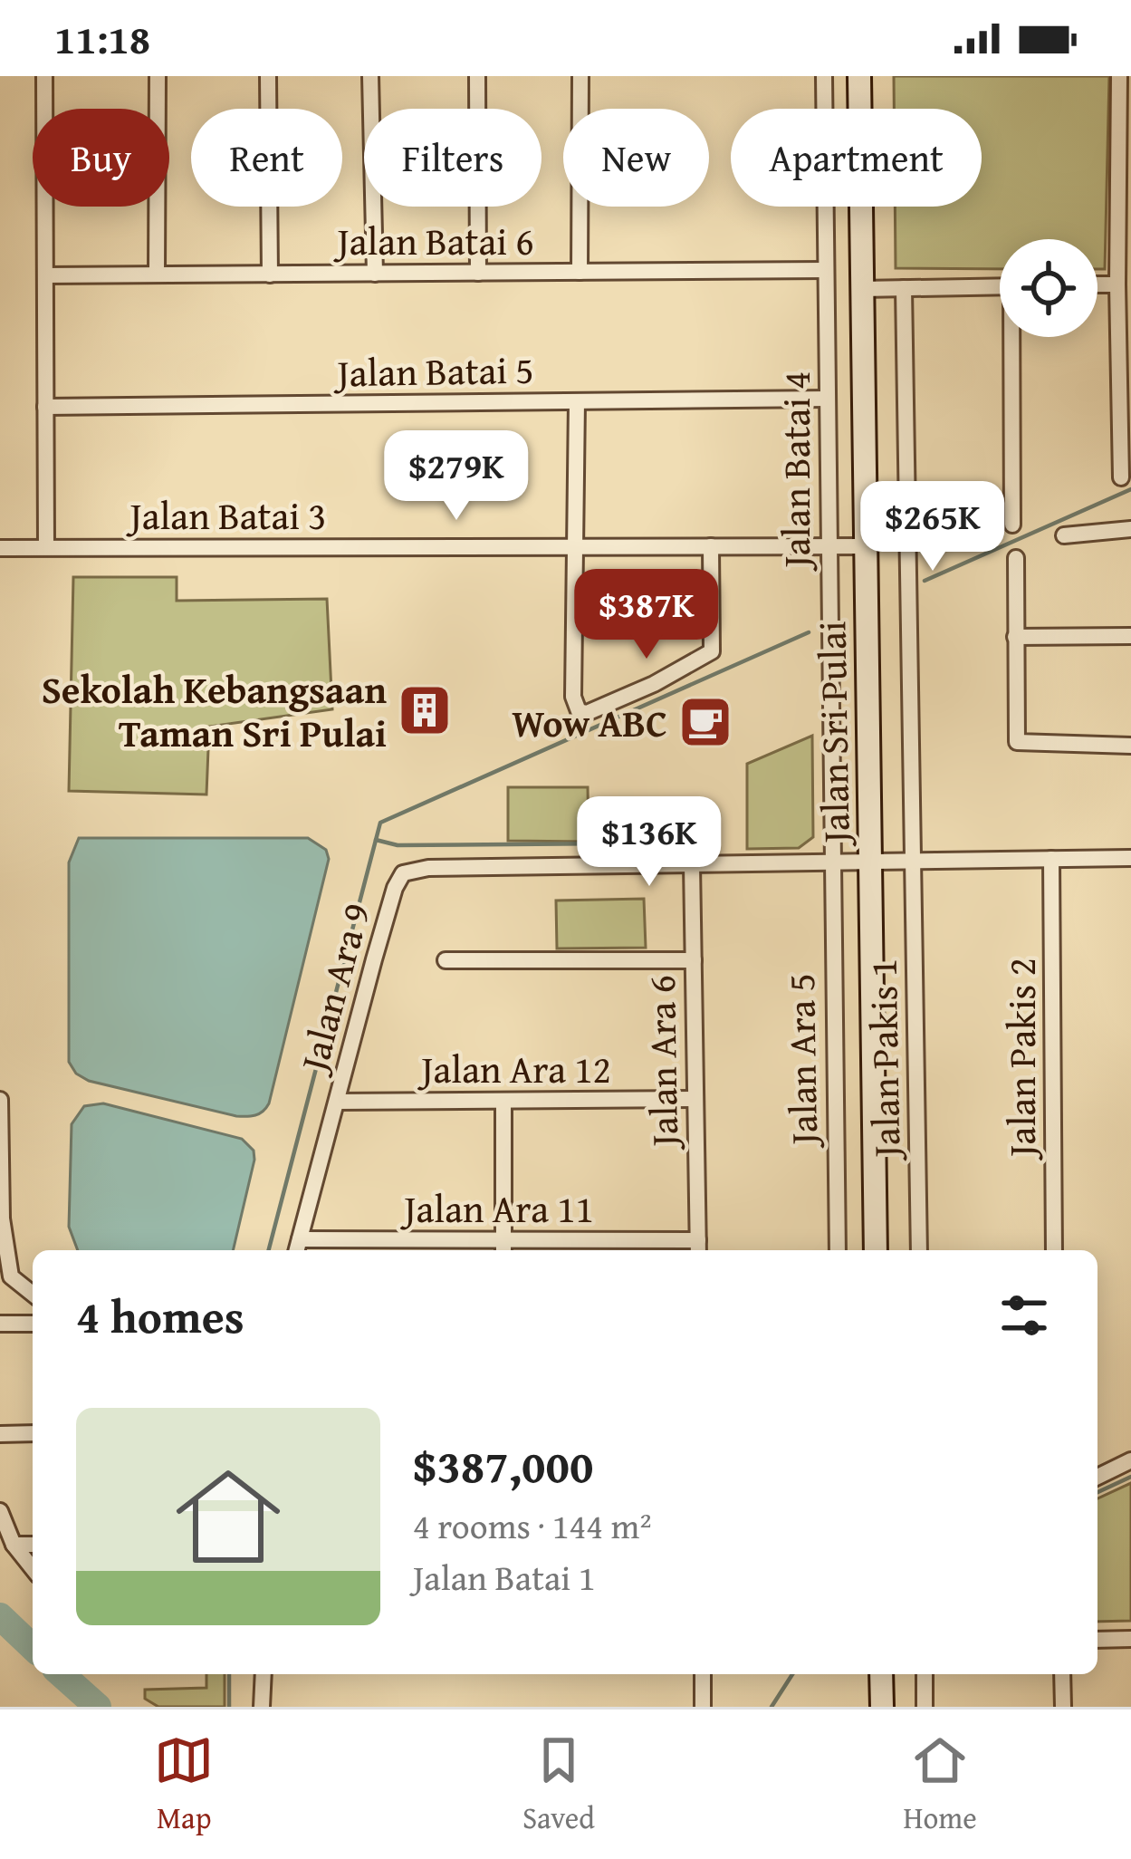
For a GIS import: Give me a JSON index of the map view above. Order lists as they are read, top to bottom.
{
  "streets": {
    "street": [
      "Jalan Batai 6",
      "Jalan Batai 5",
      "Jalan Batai 4",
      "Jalan Batai 3",
      "Jalan Sri Pulai",
      "Jalan Ara 9",
      "Jalan Pakis 2",
      "Jalan Pakis 1",
      "Jalan Ara 5",
      "Jalan Ara 6",
      "Jalan Ara 12",
      "Jalan Ara 11"
    ]
  },
  "crossings": [
    ["Jalan Batai 6", "Jalan Batai 4"],
    ["Jalan Batai 5", "Jalan Batai 4"],
    ["Jalan Batai 4", "Jalan Batai 3"],
    ["Jalan Batai 4", "Jalan Ara 9"],
    ["Jalan Batai 4", "Jalan Ara 5"],
    ["Jalan Batai 3", "Jalan Sri Pulai"],
    ["Jalan Sri Pulai", "Jalan Ara 9"],
    ["Jalan Ara 9", "Jalan Pakis 2"],
    ["Jalan Ara 9", "Jalan Pakis 1"],
    ["Jalan Ara 9", "Jalan Ara 5"],
    ["Jalan Ara 9", "Jalan Ara 6"],
    ["Jalan Ara 9", "Jalan Ara 12"],
    ["Jalan Ara 9", "Jalan Ara 11"],
    ["Jalan Ara 6", "Jalan Ara 12"],
    ["Jalan Ara 6", "Jalan Ara 11"]
  ],
  "places": {
    "building": ["Sekolah Kebangsaan Taman Sri Pulai"],
    "cafe": ["Wow ABC"]
  },
  "page": {
    "status": "11:18",
    "chip": [
      "Buy",
      "Rent",
      "Filters",
      "New",
      "Apartment"
    ],
    "price": [
      "$279K",
      "$265K",
      "$387K",
      "$136K"
    ],
    "heading": "4 homes",
    "list": [
      {
        "name": "$387,000",
        "note": "4 rooms · 144 m² · Jalan Batai 1"
      }
    ],
    "tabs": ["Map", "Saved", "Home"]
  }
}
